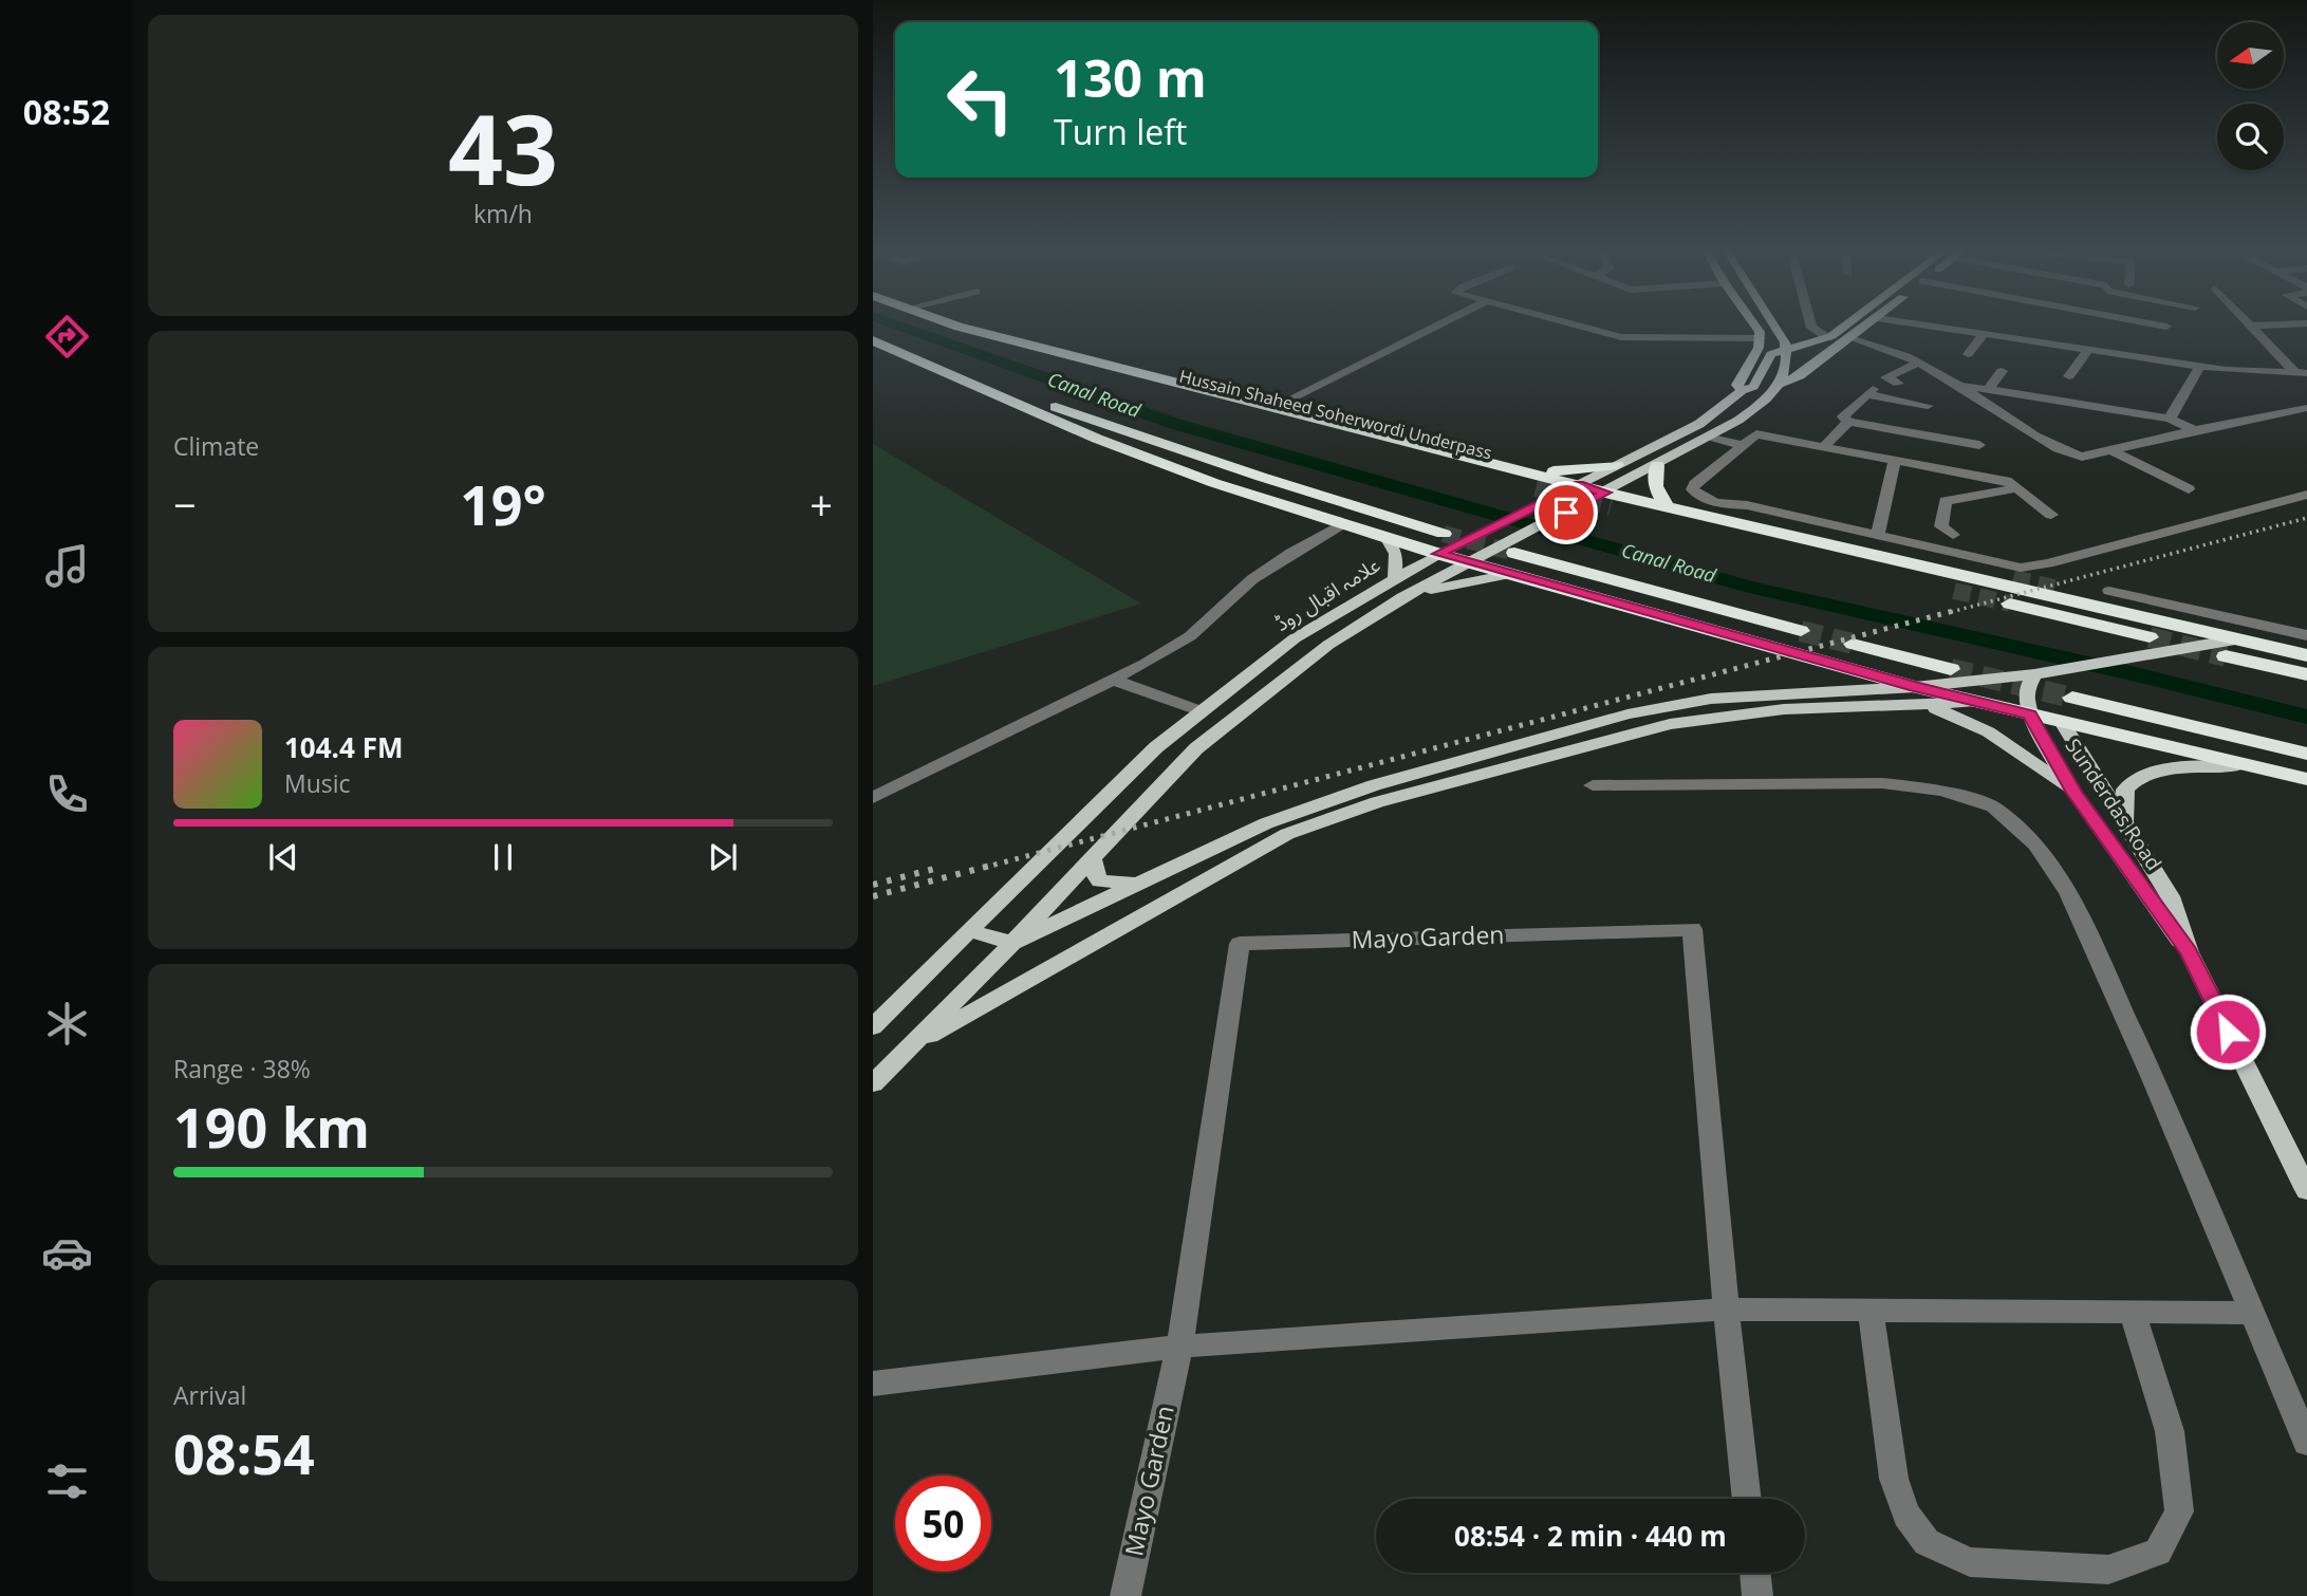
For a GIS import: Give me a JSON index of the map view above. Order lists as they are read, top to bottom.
{
  "streets": {
    "highway": ["Hussain Shaheed Soherwordi Underpass"],
    "main road": ["علامہ اقبال روڈ", "Sunderdas Road"],
    "street": ["Mayo Garden"]
  },
  "water": ["Canal Road"],
  "north": "left",
  "page": {
    "tabs": "08:52",
    "tile": [
      ["43", "km/h"],
      "Climate",
      ["Range · 38%", "190 km"],
      ["Arrival", "08:54"]
    ],
    "turn": ["130 m", "Turn left"],
    "heat": ["−", "19°", "+"],
    "song": ["104.4 FM", "Music"],
    "limit": "50",
    "trip": "08:54 · 2 min · 440 m"
  }
}
